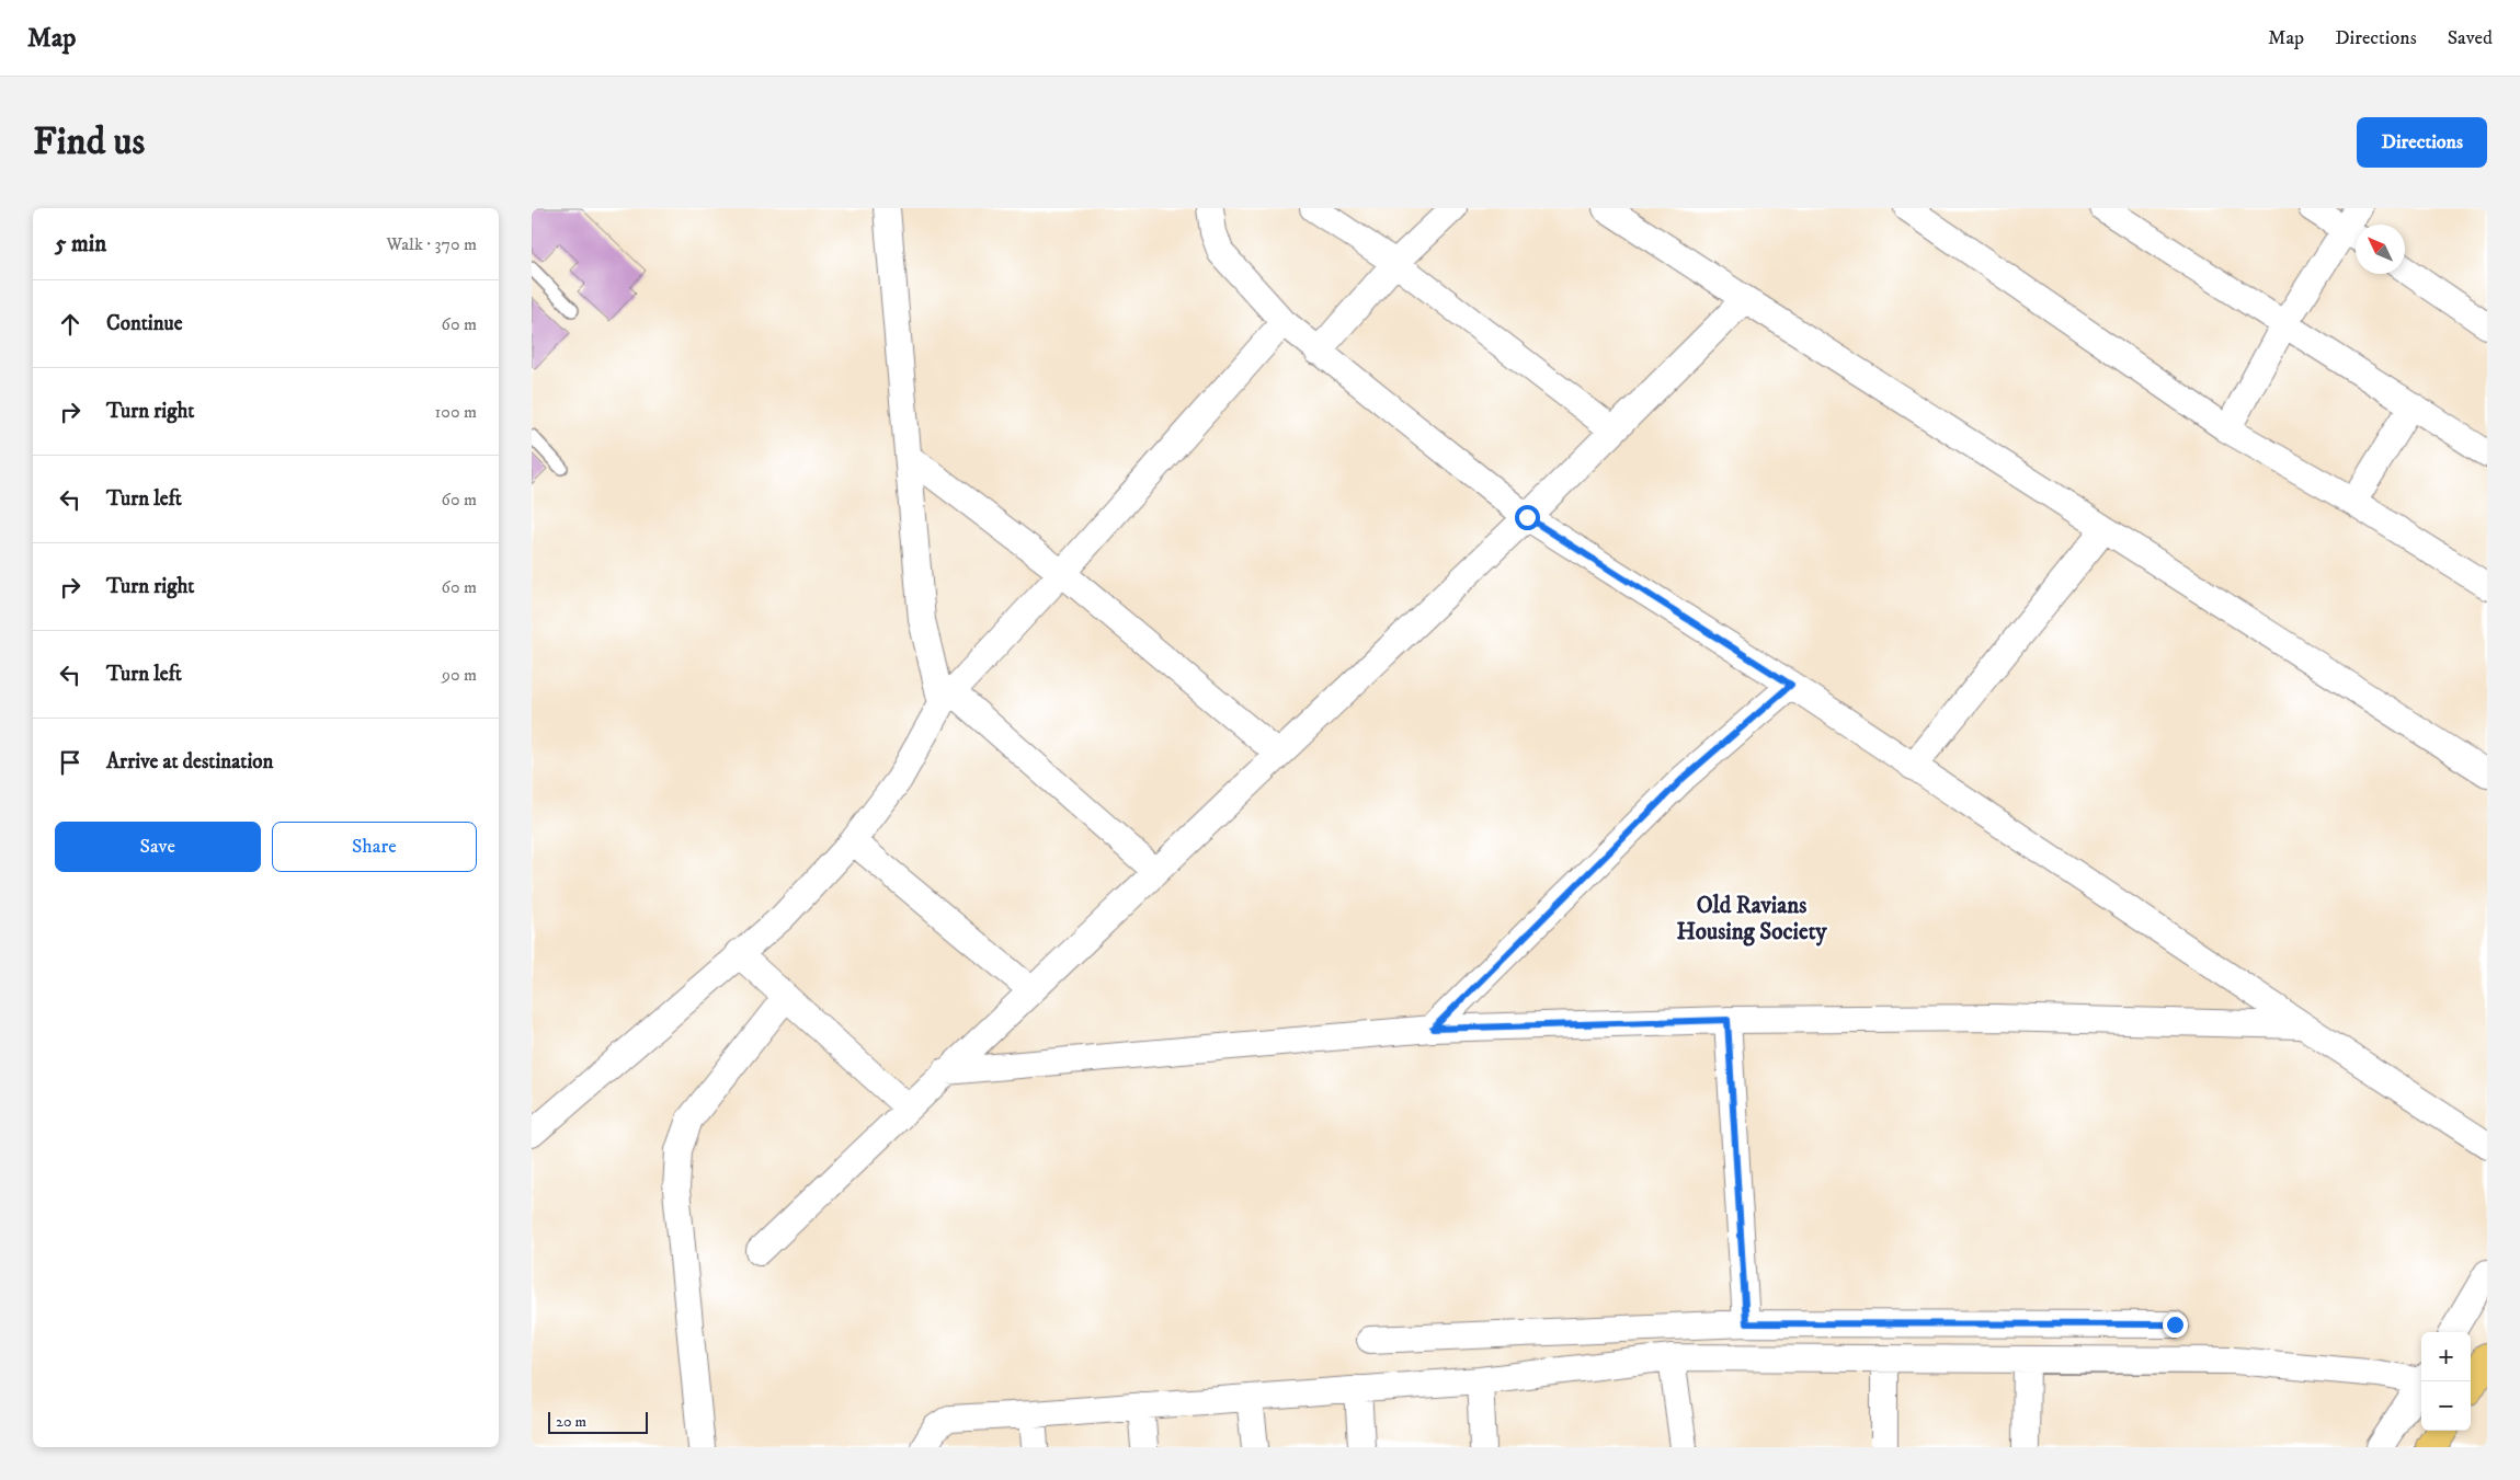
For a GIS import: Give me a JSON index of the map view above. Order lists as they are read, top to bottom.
{
  "districts": ["Old Ravians Housing Society"],
  "scale_bar": "20 m",
  "north": "top left",
  "page": {
    "header": "Map",
    "nav": ["Map", "Directions", "Saved"],
    "buttons": [
      "Directions",
      ["Save", "Share"]
    ],
    "title": "Find us",
    "heading": ["5 min", "Walk · 370 m"],
    "list": [
      ["Continue", "60 m"],
      ["Turn right", "100 m"],
      ["Turn left", "60 m"],
      ["Turn right", "60 m"],
      ["Turn left", "90 m"],
      "Arrive at destination"
    ],
    "map_buttons": ["+", "−"],
    "scale": "20 m"
  }
}
